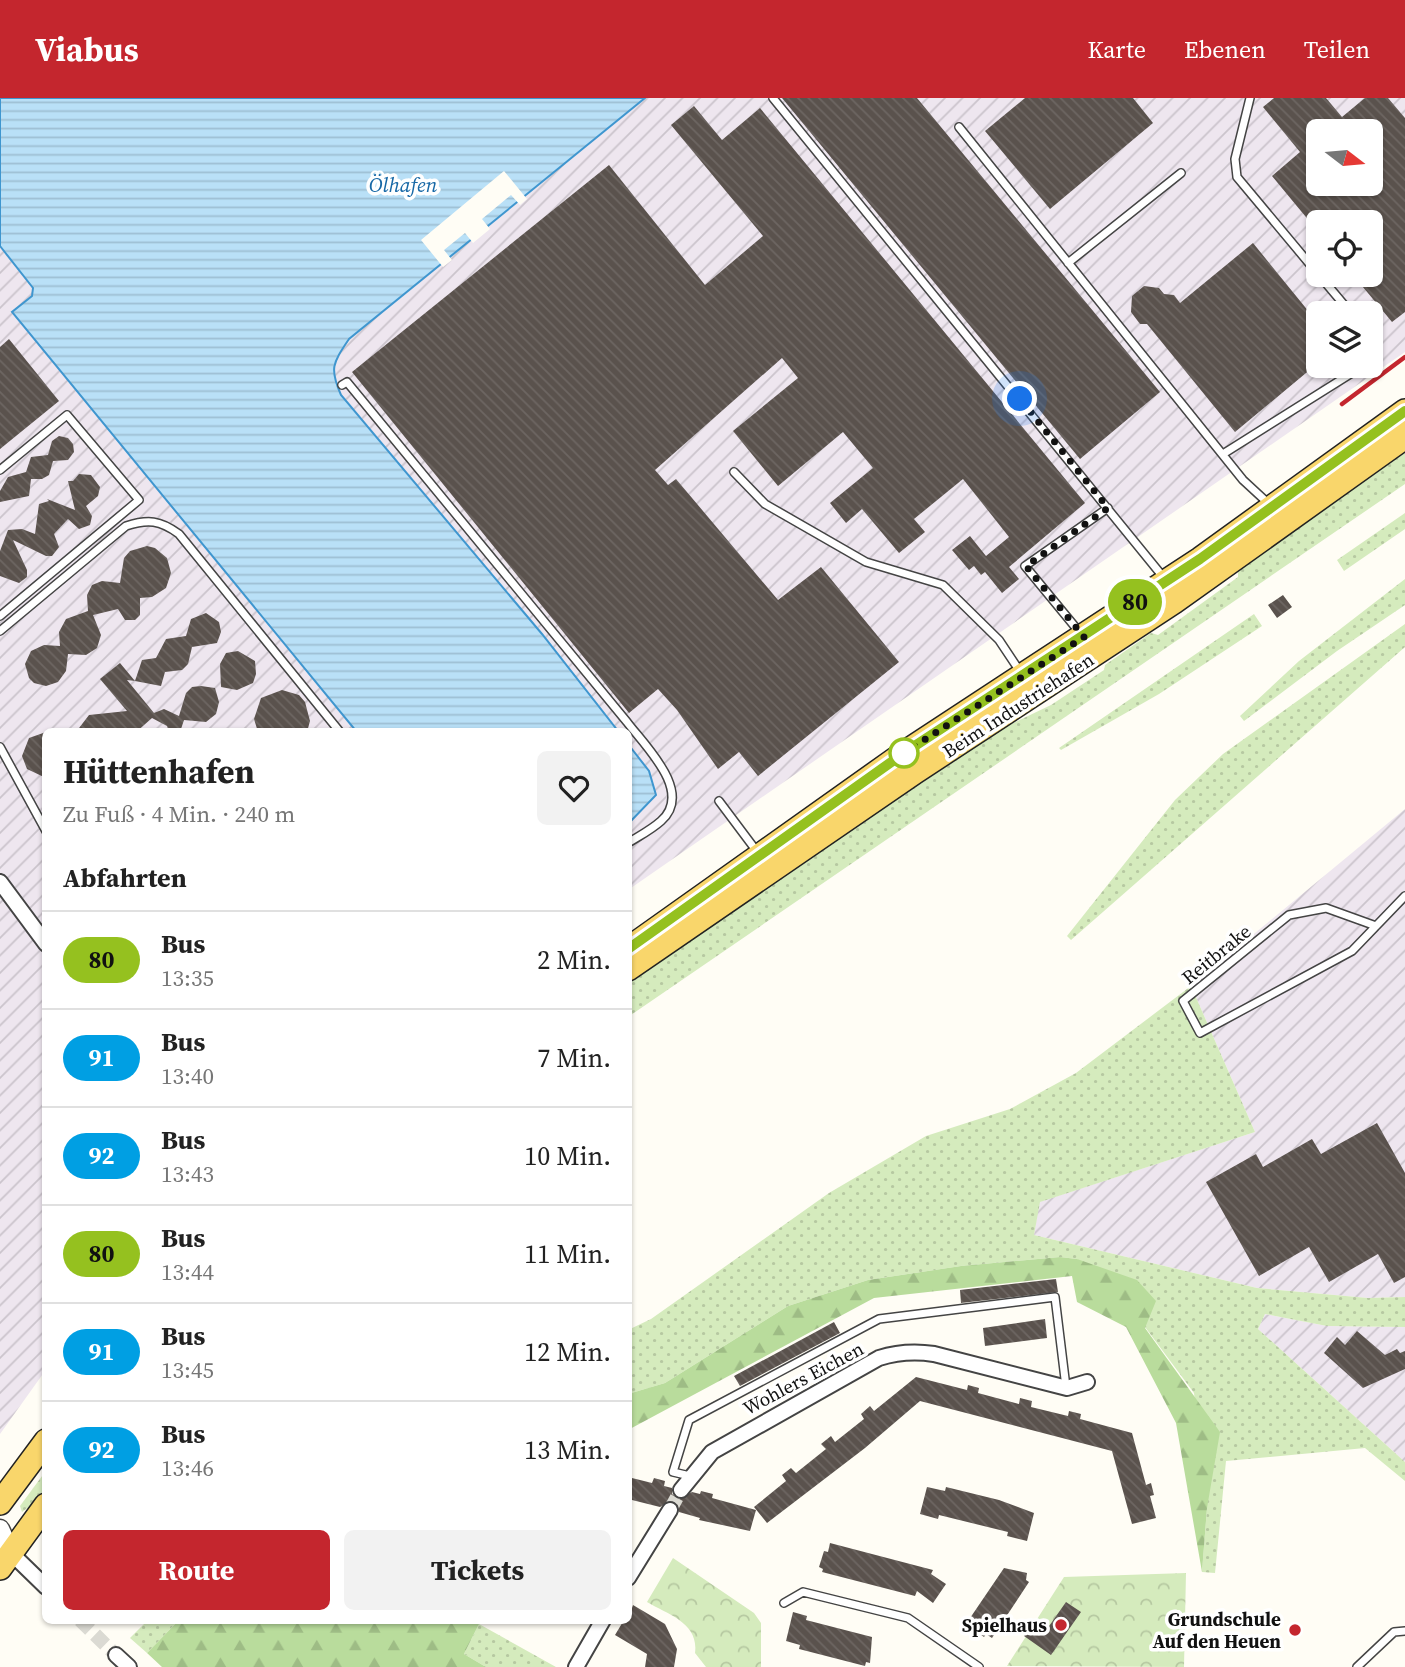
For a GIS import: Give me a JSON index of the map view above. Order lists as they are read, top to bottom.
{
  "streets": {
    "main road": ["Beim Industriehafen"],
    "street": ["Wohlers Eichen"],
    "lane": ["Reitbrake"]
  },
  "water": ["Ölhafen"],
  "places": ["Spielhaus", "Grundschule Auf den Heuen"],
  "lines": ["bus line 80"],
  "north": "right",
  "page": {
    "header": "Viabus",
    "nav": ["Karte", "Ebenen", "Teilen"],
    "on_map": "80",
    "heading": [
      ["Hüttenhafen", "Zu Fuß · 4 Min. · 240 m"],
      "Abfahrten"
    ],
    "list": [
      {
        "mark": "80",
        "name": "Bus",
        "note": "13:35",
        "value": "2 Min."
      },
      {
        "mark": "91",
        "name": "Bus",
        "note": "13:40",
        "value": "7 Min."
      },
      {
        "mark": "92",
        "name": "Bus",
        "note": "13:43",
        "value": "10 Min."
      },
      {
        "mark": "80",
        "name": "Bus",
        "note": "13:44",
        "value": "11 Min."
      },
      {
        "mark": "91",
        "name": "Bus",
        "note": "13:45",
        "value": "12 Min."
      },
      {
        "mark": "92",
        "name": "Bus",
        "note": "13:46",
        "value": "13 Min."
      }
    ],
    "buttons": ["Route", "Tickets"]
  }
}
